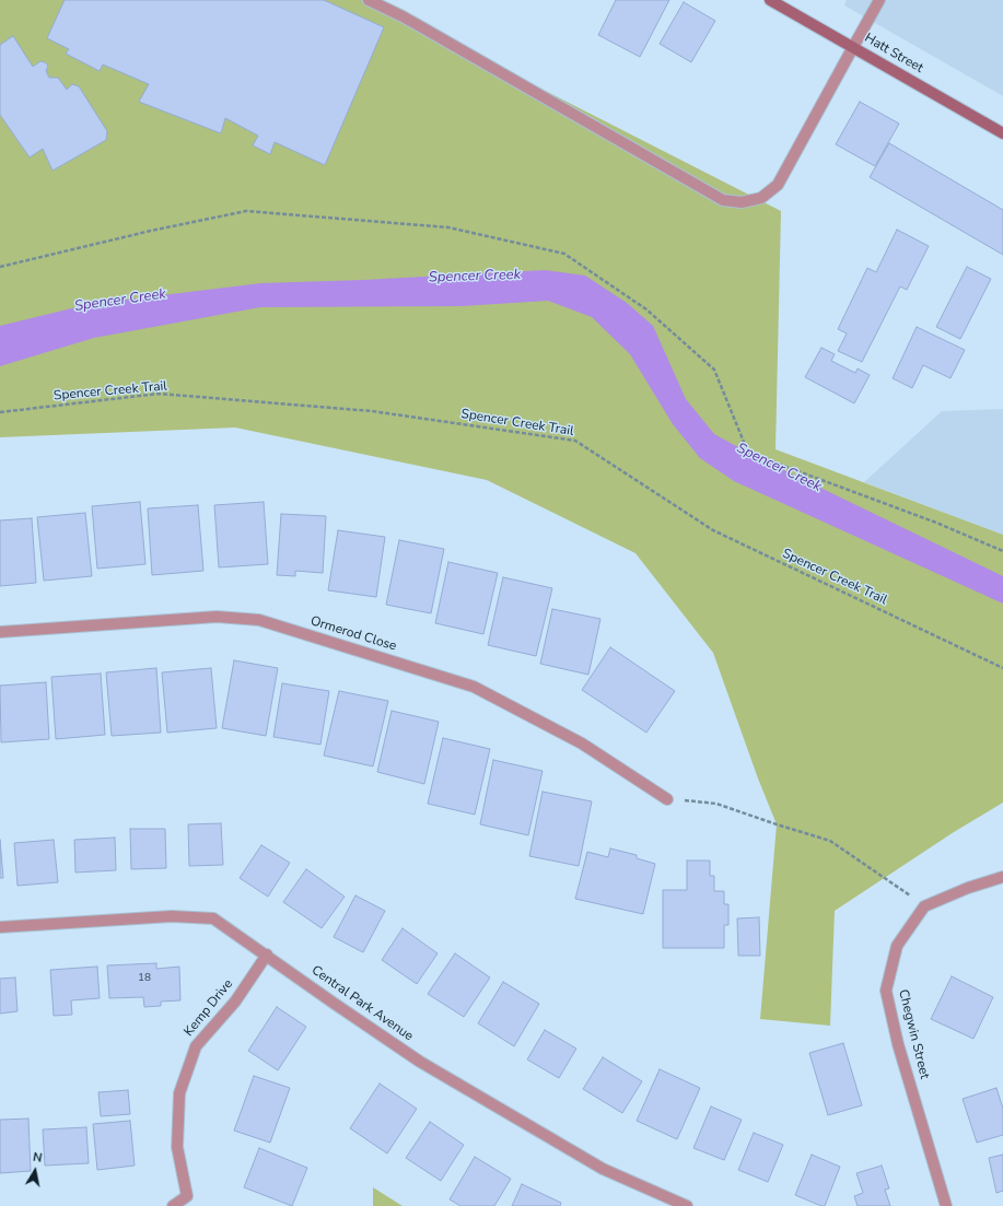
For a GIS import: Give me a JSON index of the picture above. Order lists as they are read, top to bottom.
{
  "streets": {
    "street": [
      "Hatt Street",
      "Ormerod Close",
      "Central Park Avenue",
      "Kemp Drive",
      "Chegwin Street"
    ],
    "path": ["Spencer Creek Trail"]
  },
  "crossings": [
    ["Central Park Avenue", "Kemp Drive"]
  ],
  "water": ["Spencer Creek"],
  "house_numbers": ["18"],
  "north": "top"
}
